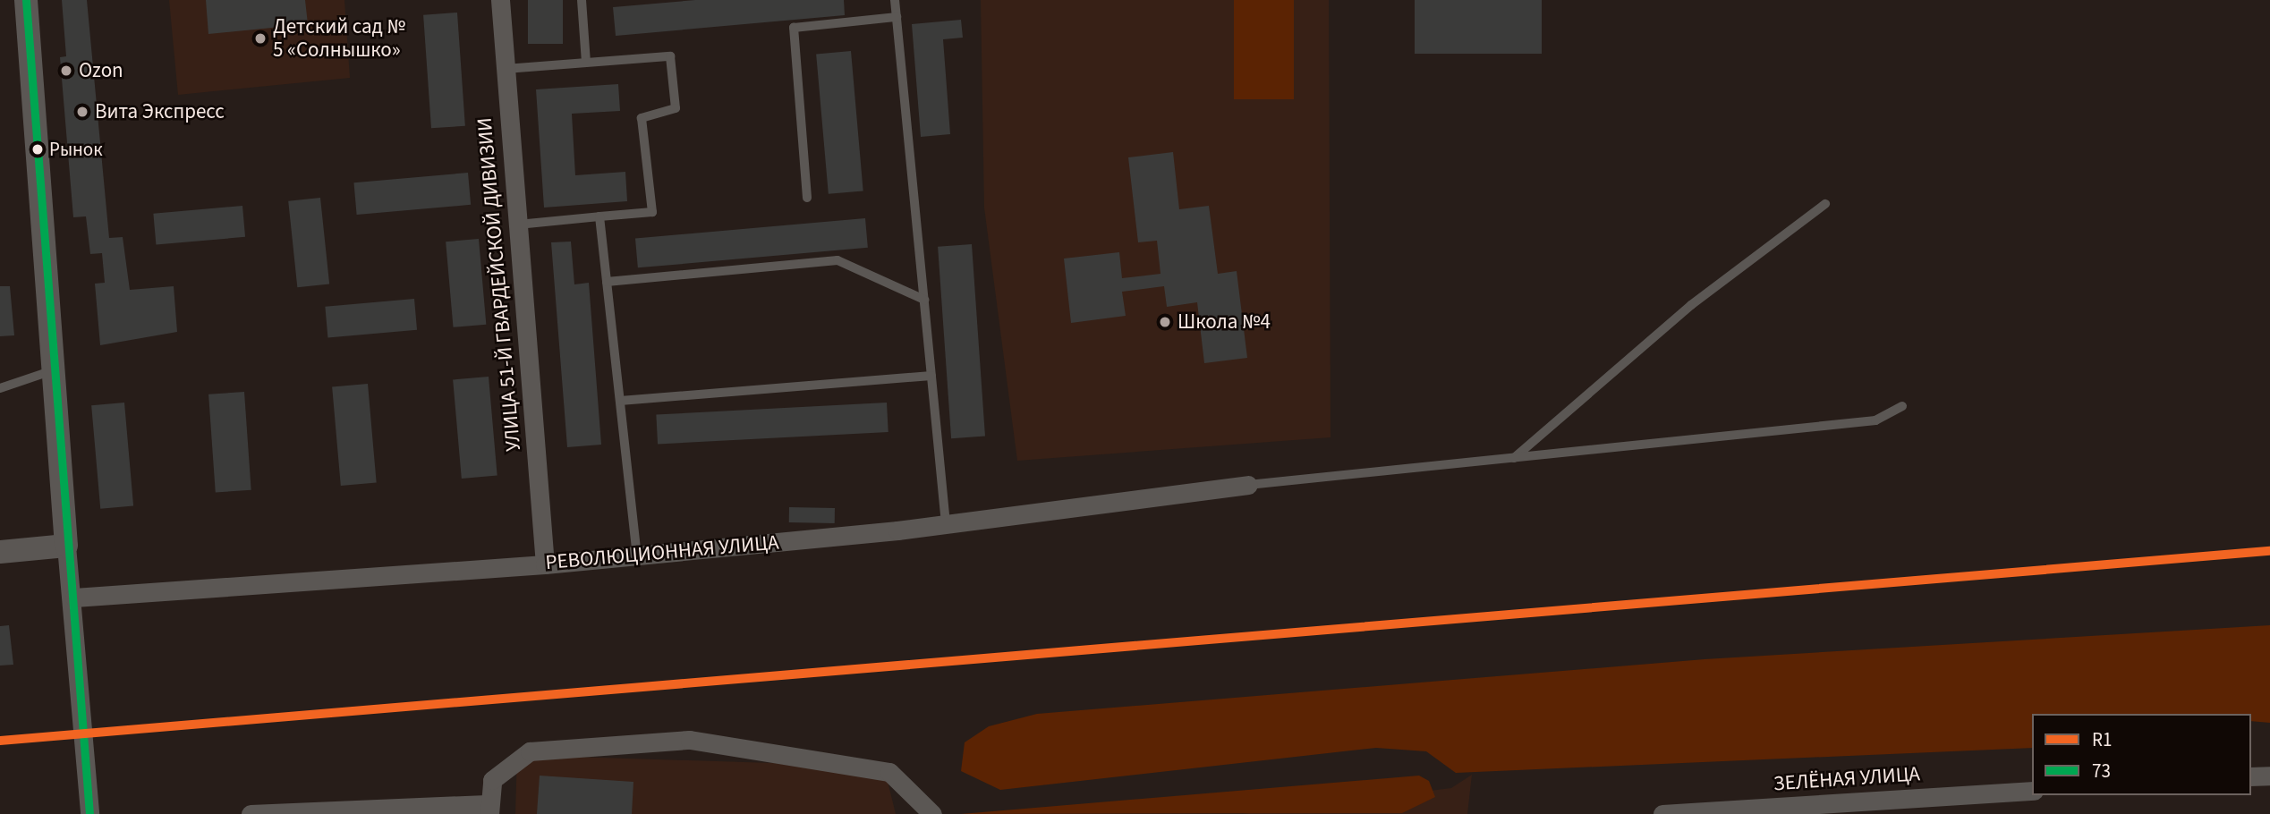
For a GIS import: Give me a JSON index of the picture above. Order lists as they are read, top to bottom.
{
  "streets": {
    "street": ["УЛИЦА 51-Й ГВАРДЕЙСКОЙ ДИВИЗИИ", "РЕВОЛЮЦИОННАЯ УЛИЦА", "ЗЕЛЁНАЯ УЛИЦА"]
  },
  "crossings": [
    ["УЛИЦА 51-Й ГВАРДЕЙСКОЙ ДИВИЗИИ", "РЕВОЛЮЦИОННАЯ УЛИЦА"]
  ],
  "places": [
    "Детский сад № 5 «Солнышко»",
    "Ozon",
    "Вита Экспресс",
    "Рынок",
    "Школа №4"
  ],
  "lines": ["transit line 73", "transit line R1"],
  "legend": ["R1", "73"]
}
